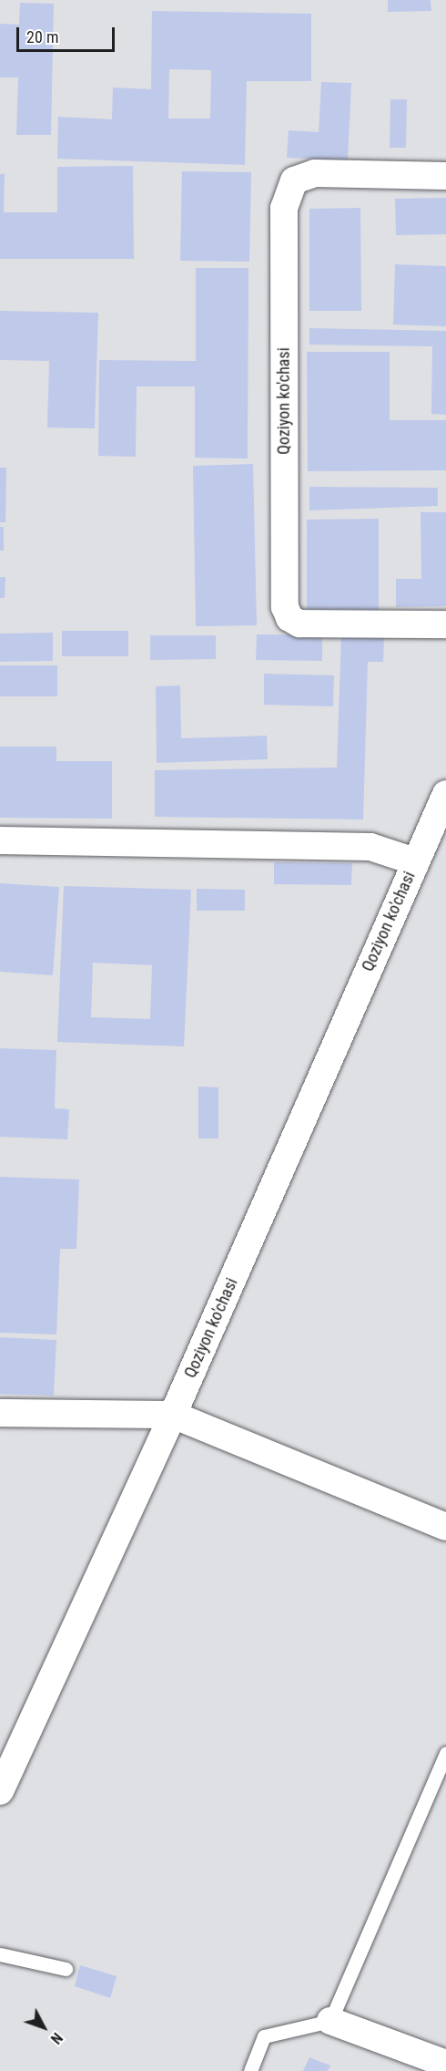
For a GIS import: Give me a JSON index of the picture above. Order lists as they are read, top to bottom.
{
  "streets": {
    "street": ["Qoziyon ko'chasi"]
  },
  "scale_bar": "20 m",
  "north": "bottom right"
}
